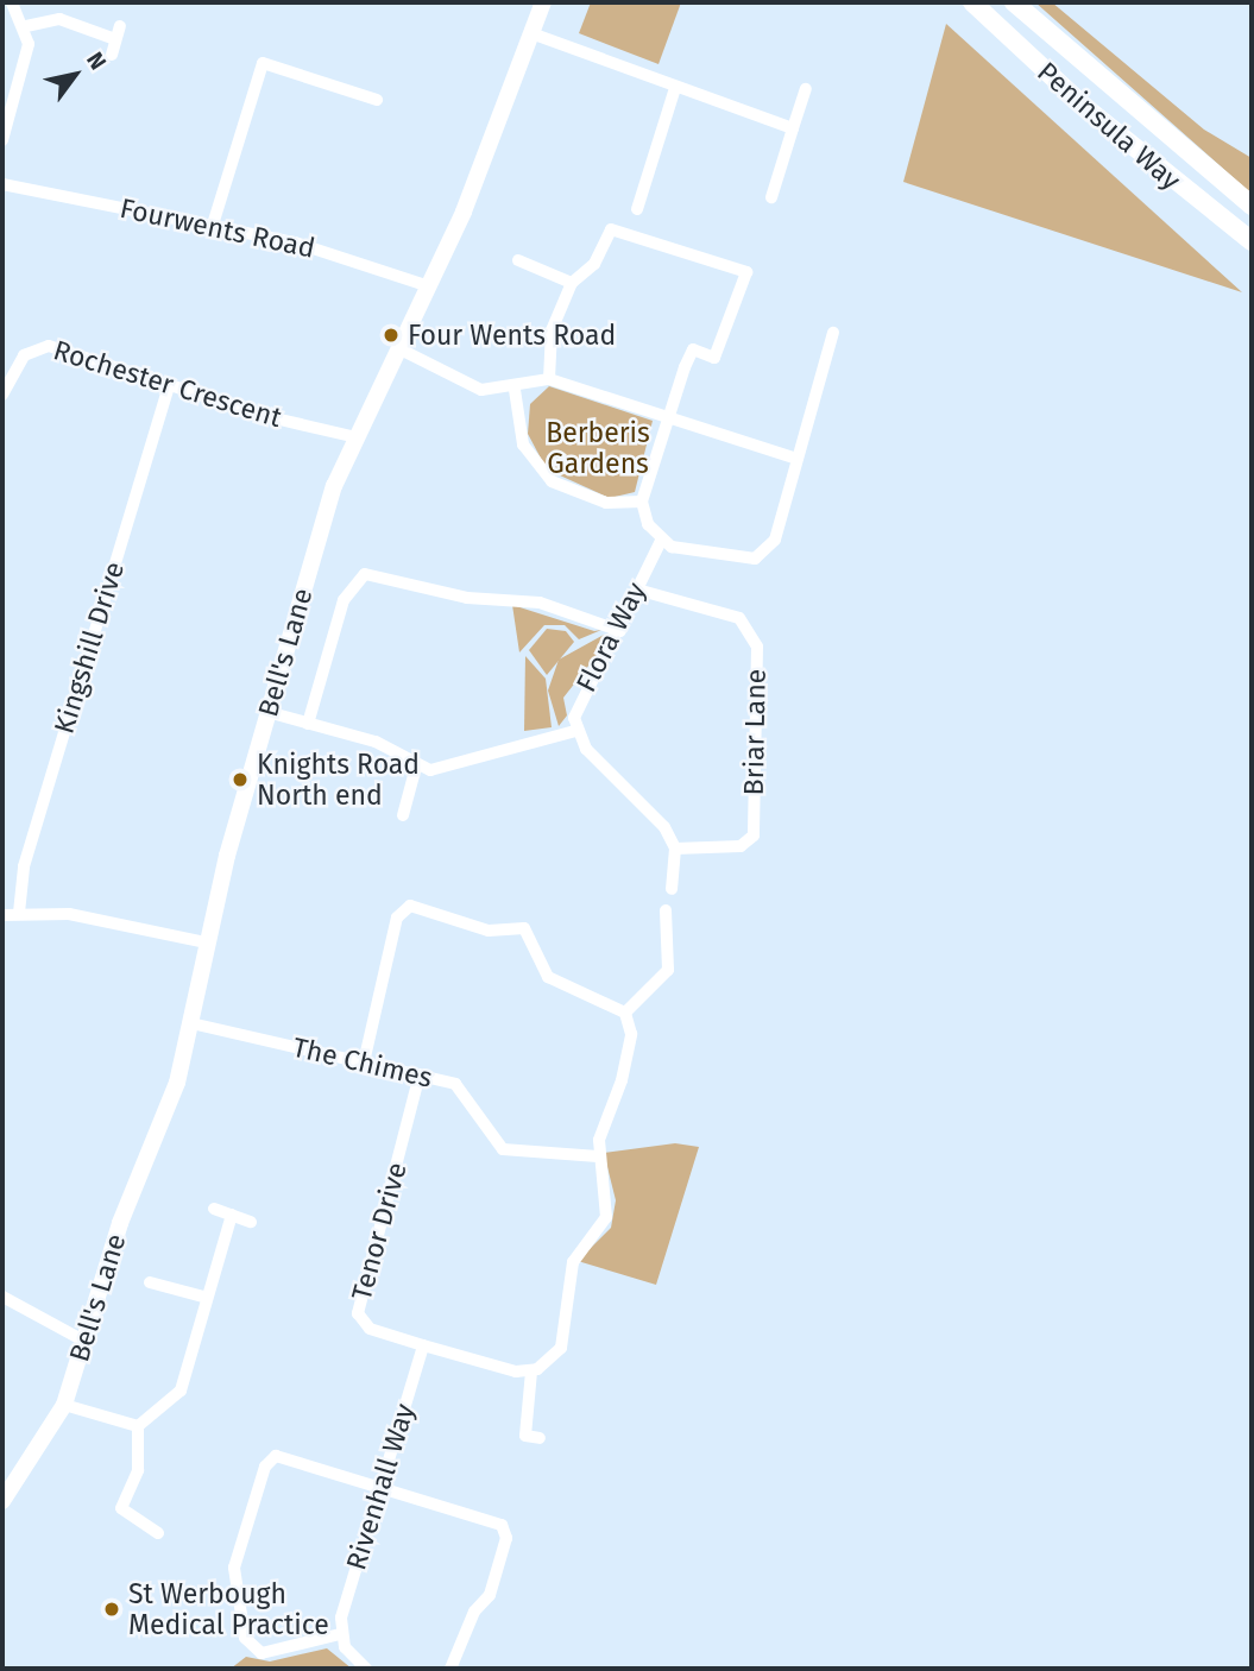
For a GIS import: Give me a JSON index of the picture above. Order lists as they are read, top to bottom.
{
  "streets": {
    "main road": ["Peninsula Way"],
    "street": [
      "Fourwents Road",
      "Rochester Crescent",
      "Flora Way",
      "Kingshill Drive",
      "Bell's Lane",
      "Briar Lane",
      "The Chimes",
      "Tenor Drive",
      "Rivenhall Way"
    ]
  },
  "crossings": [
    ["Fourwents Road", "Bell's Lane"],
    ["Rochester Crescent", "Kingshill Drive"],
    ["Rochester Crescent", "Bell's Lane"],
    ["Flora Way", "Briar Lane"],
    ["Bell's Lane", "The Chimes"],
    ["The Chimes", "Tenor Drive"],
    ["Tenor Drive", "Rivenhall Way"]
  ],
  "parks": ["Berberis Gardens"],
  "places": ["Four Wents Road", "Knights Road North end", "St Werbough Medical Practice"],
  "north": "top right"
}
